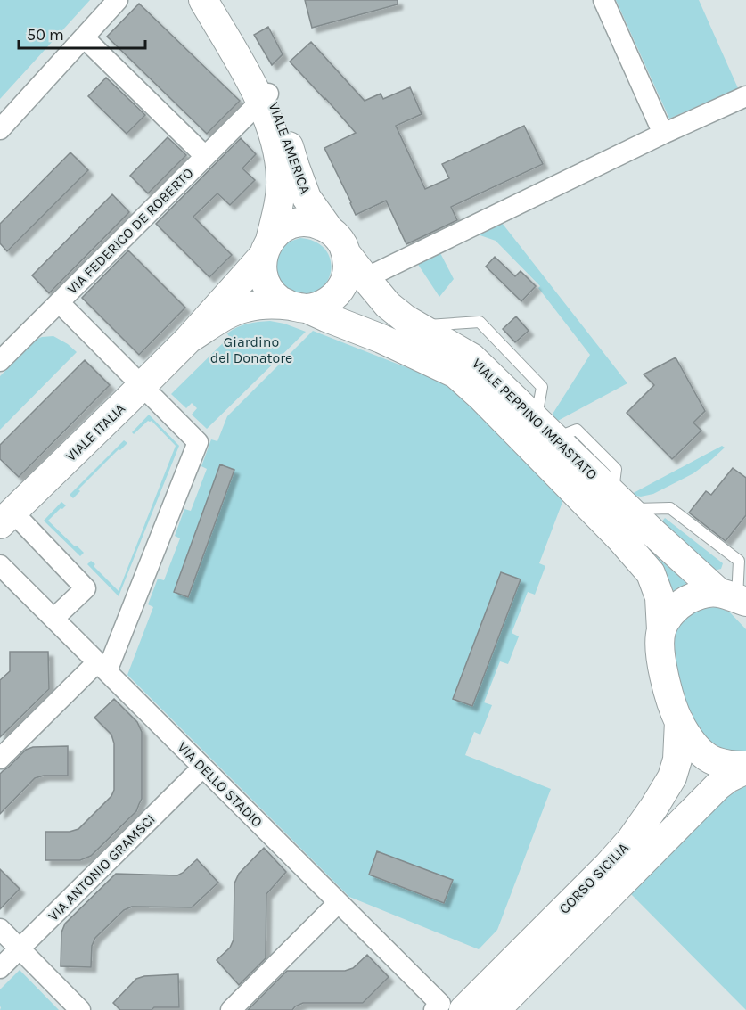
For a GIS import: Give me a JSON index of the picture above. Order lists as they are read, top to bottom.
{
  "streets": {
    "main road": [
      "VIALE AMERICA",
      "VIALE PEPPINO IMPASTATO",
      "VIALE ITALIA",
      "CORSO SICILIA"
    ],
    "street": ["VIA FEDERICO DE ROBERTO", "VIA DELLO STADIO", "VIA ANTONIO GRAMSCI"]
  },
  "crossings": [
    ["VIALE AMERICA", "VIA FEDERICO DE ROBERTO"],
    ["VIALE AMERICA", "VIALE PEPPINO IMPASTATO"],
    ["VIALE PEPPINO IMPASTATO", "CORSO SICILIA"],
    ["VIA DELLO STADIO", "VIA ANTONIO GRAMSCI"],
    ["VIA DELLO STADIO", "CORSO SICILIA"]
  ],
  "parks": ["Giardino del Donatore"],
  "scale_bar": "50 m"
}
